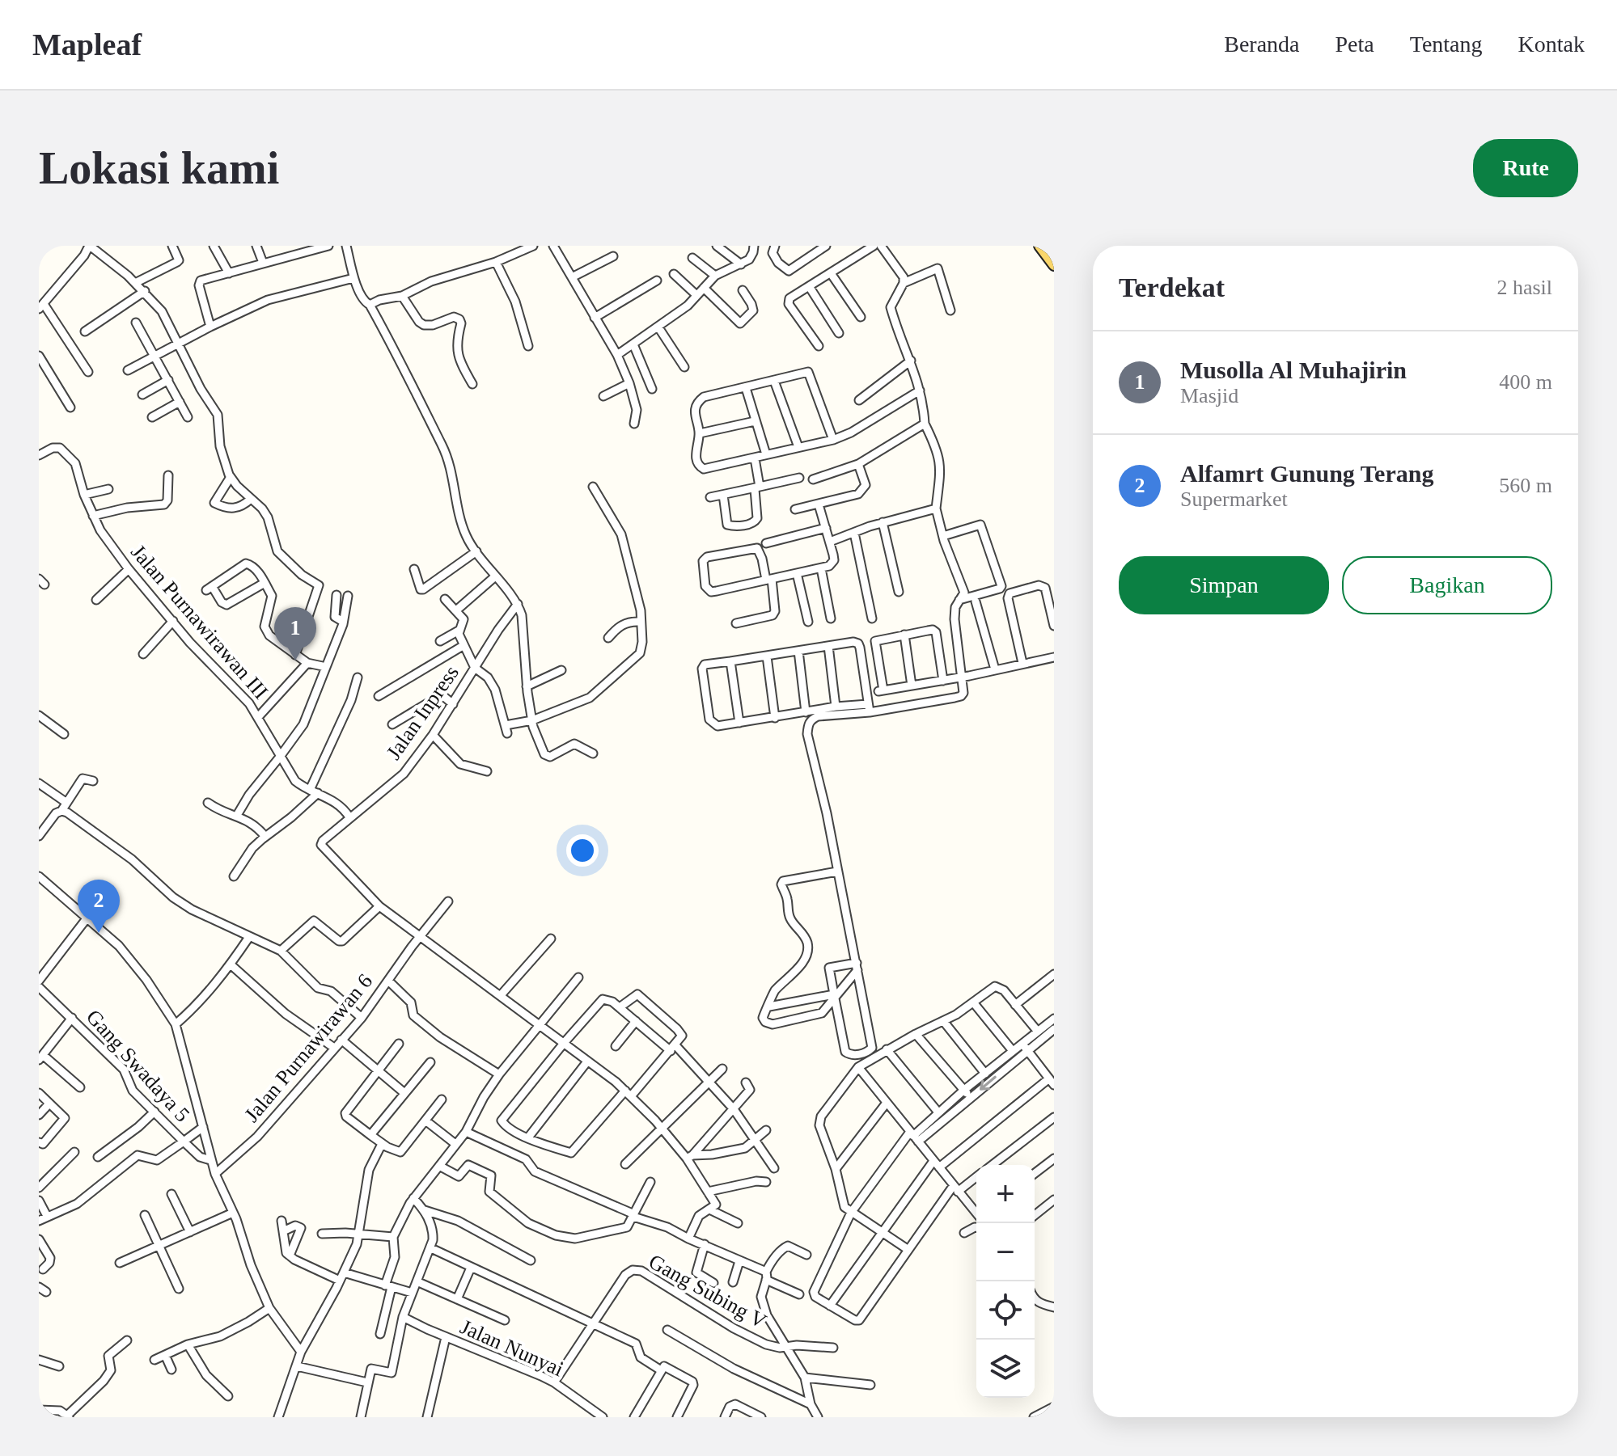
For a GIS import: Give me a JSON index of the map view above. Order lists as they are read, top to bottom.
{
  "streets": {
    "street": [
      "Jalan Purnawirawan III",
      "Jalan Inpress",
      "Jalan Purnawirawan 6",
      "Gang Swadaya 5",
      "Gang Subing V",
      "Jalan Nunyai"
    ]
  },
  "crossings": [
    ["Jalan Purnawirawan III", "Jalan Inpress"],
    ["Jalan Inpress", "Jalan Purnawirawan 6"],
    ["Gang Subing V", "Jalan Nunyai"]
  ],
  "page": {
    "header": "Mapleaf",
    "nav": [
      "Beranda",
      "Peta",
      "Tentang",
      "Kontak"
    ],
    "buttons": [
      "Rute",
      ["Simpan", "Bagikan"]
    ],
    "title": "Lokasi kami",
    "heading": ["Terdekat", "2 hasil"],
    "list": [
      {
        "mark": "1",
        "name": "Musolla Al Muhajirin",
        "note": "Masjid",
        "value": "400 m"
      },
      {
        "mark": "2",
        "name": "Alfamrt Gunung Terang",
        "note": "Supermarket",
        "value": "560 m"
      }
    ],
    "pins": ["1", "2"],
    "map_buttons": ["+", "−"]
  }
}
